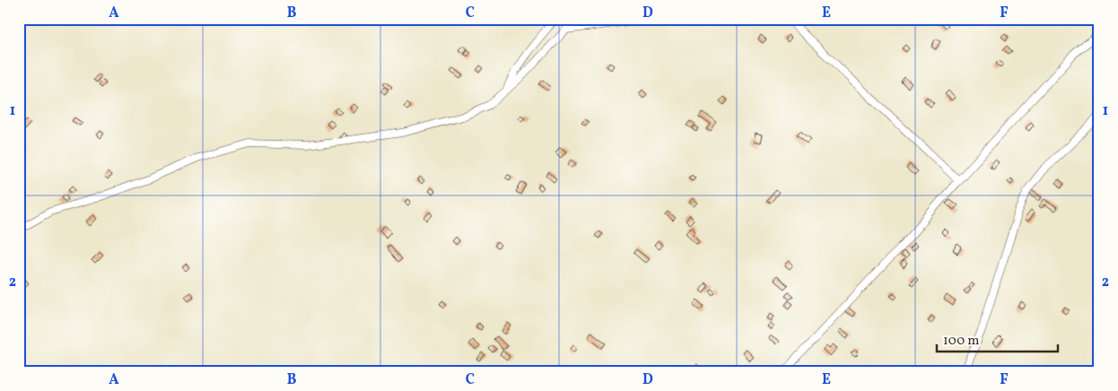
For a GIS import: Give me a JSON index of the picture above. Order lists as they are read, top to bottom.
{
  "scale_bar": "100 m",
  "grid": {
    "columns": [
      "A",
      "B",
      "C",
      "D",
      "E",
      "F"
    ],
    "rows": ["1", "2"]
  }
}
